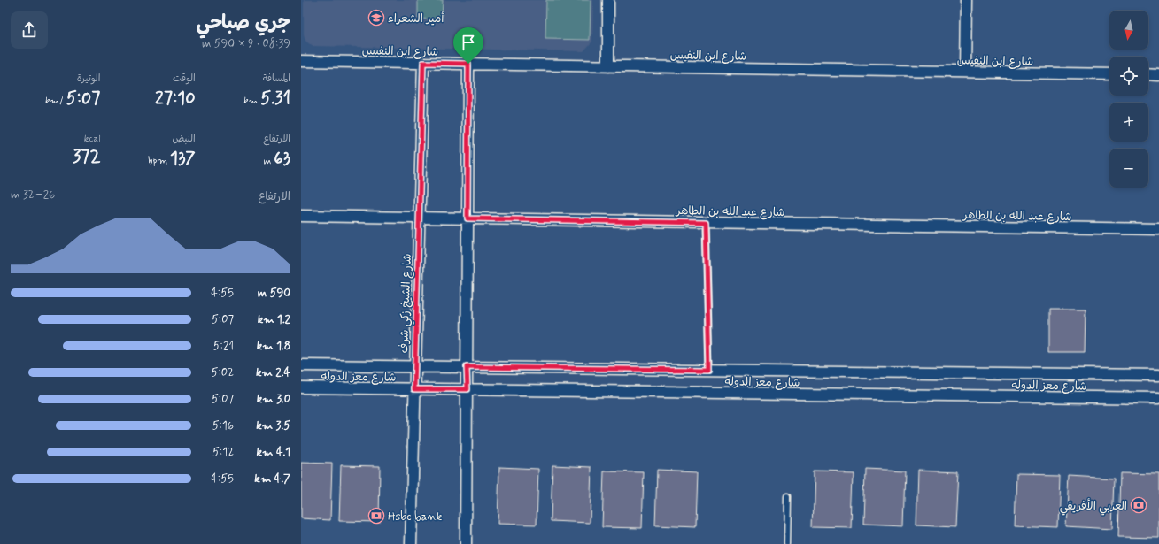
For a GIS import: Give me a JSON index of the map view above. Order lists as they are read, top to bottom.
{
  "streets": {
    "street": [
      "شارع ابن النفيس",
      "شارع عبد الله بن الطاهر",
      "شارع الشيخ زكي شرف",
      "شارع معز الدوله"
    ]
  },
  "crossings": [
    ["شارع ابن النفيس", "شارع الشيخ زكي شرف"],
    ["شارع عبد الله بن الطاهر", "شارع الشيخ زكي شرف"],
    ["شارع الشيخ زكي شرف", "شارع معز الدوله"]
  ],
  "places": {
    "school or university": ["أمير الشعراء"],
    "bank": ["العربي الأفريقي", "Hsbc bank"]
  },
  "north": "bottom",
  "page": {
    "heading": ["جري صباحي", "08:39 · 9 × 590 m"],
    "map_buttons": ["+", "−"],
    "stats": [
      ["المسافة", "5.31 km"],
      ["الوقت", "27:10"],
      ["الوتيرة", "5:07 /km"],
      ["الارتفاع", "63 m"],
      ["النبض", "137 bpm"],
      ["kcal", "372"]
    ],
    "chart": ["الارتفاع", "26–32 m"],
    "list": [
      {
        "name": "590 m",
        "note": "4:55"
      },
      {
        "name": "1.2 km",
        "note": "5:07"
      },
      {
        "name": "1.8 km",
        "note": "5:21"
      },
      {
        "name": "2.4 km",
        "note": "5:02"
      },
      {
        "name": "3.0 km",
        "note": "5:07"
      },
      {
        "name": "3.5 km",
        "note": "5:16"
      },
      {
        "name": "4.1 km",
        "note": "5:12"
      },
      {
        "name": "4.7 km",
        "note": "4:55"
      }
    ]
  }
}
